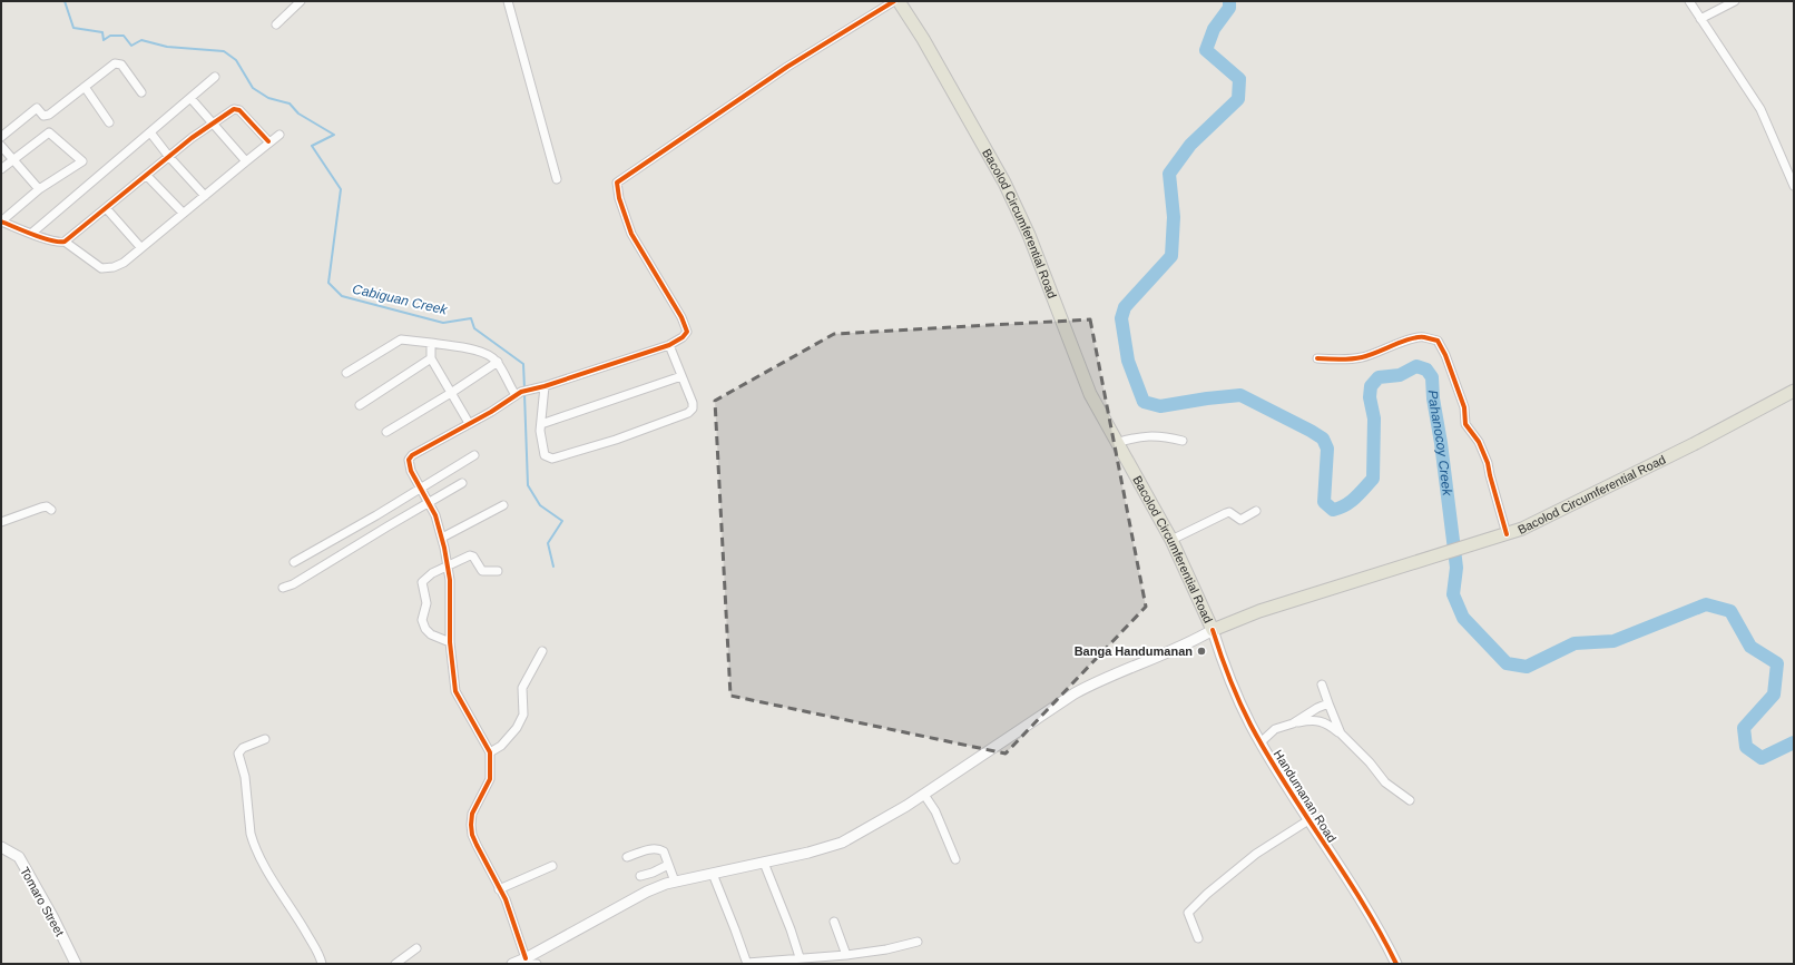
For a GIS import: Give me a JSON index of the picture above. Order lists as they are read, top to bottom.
{
  "streets": {
    "main road": ["Bacolod Circumferential Road", "Handumanan Road", "Tomaro Street"]
  },
  "crossings": [
    ["Bacolod Circumferential Road", "Handumanan Road"]
  ],
  "water": ["Cabiguan Creek", "Pahanocoy Creek"],
  "places": ["Banga Handumanan"]
}
